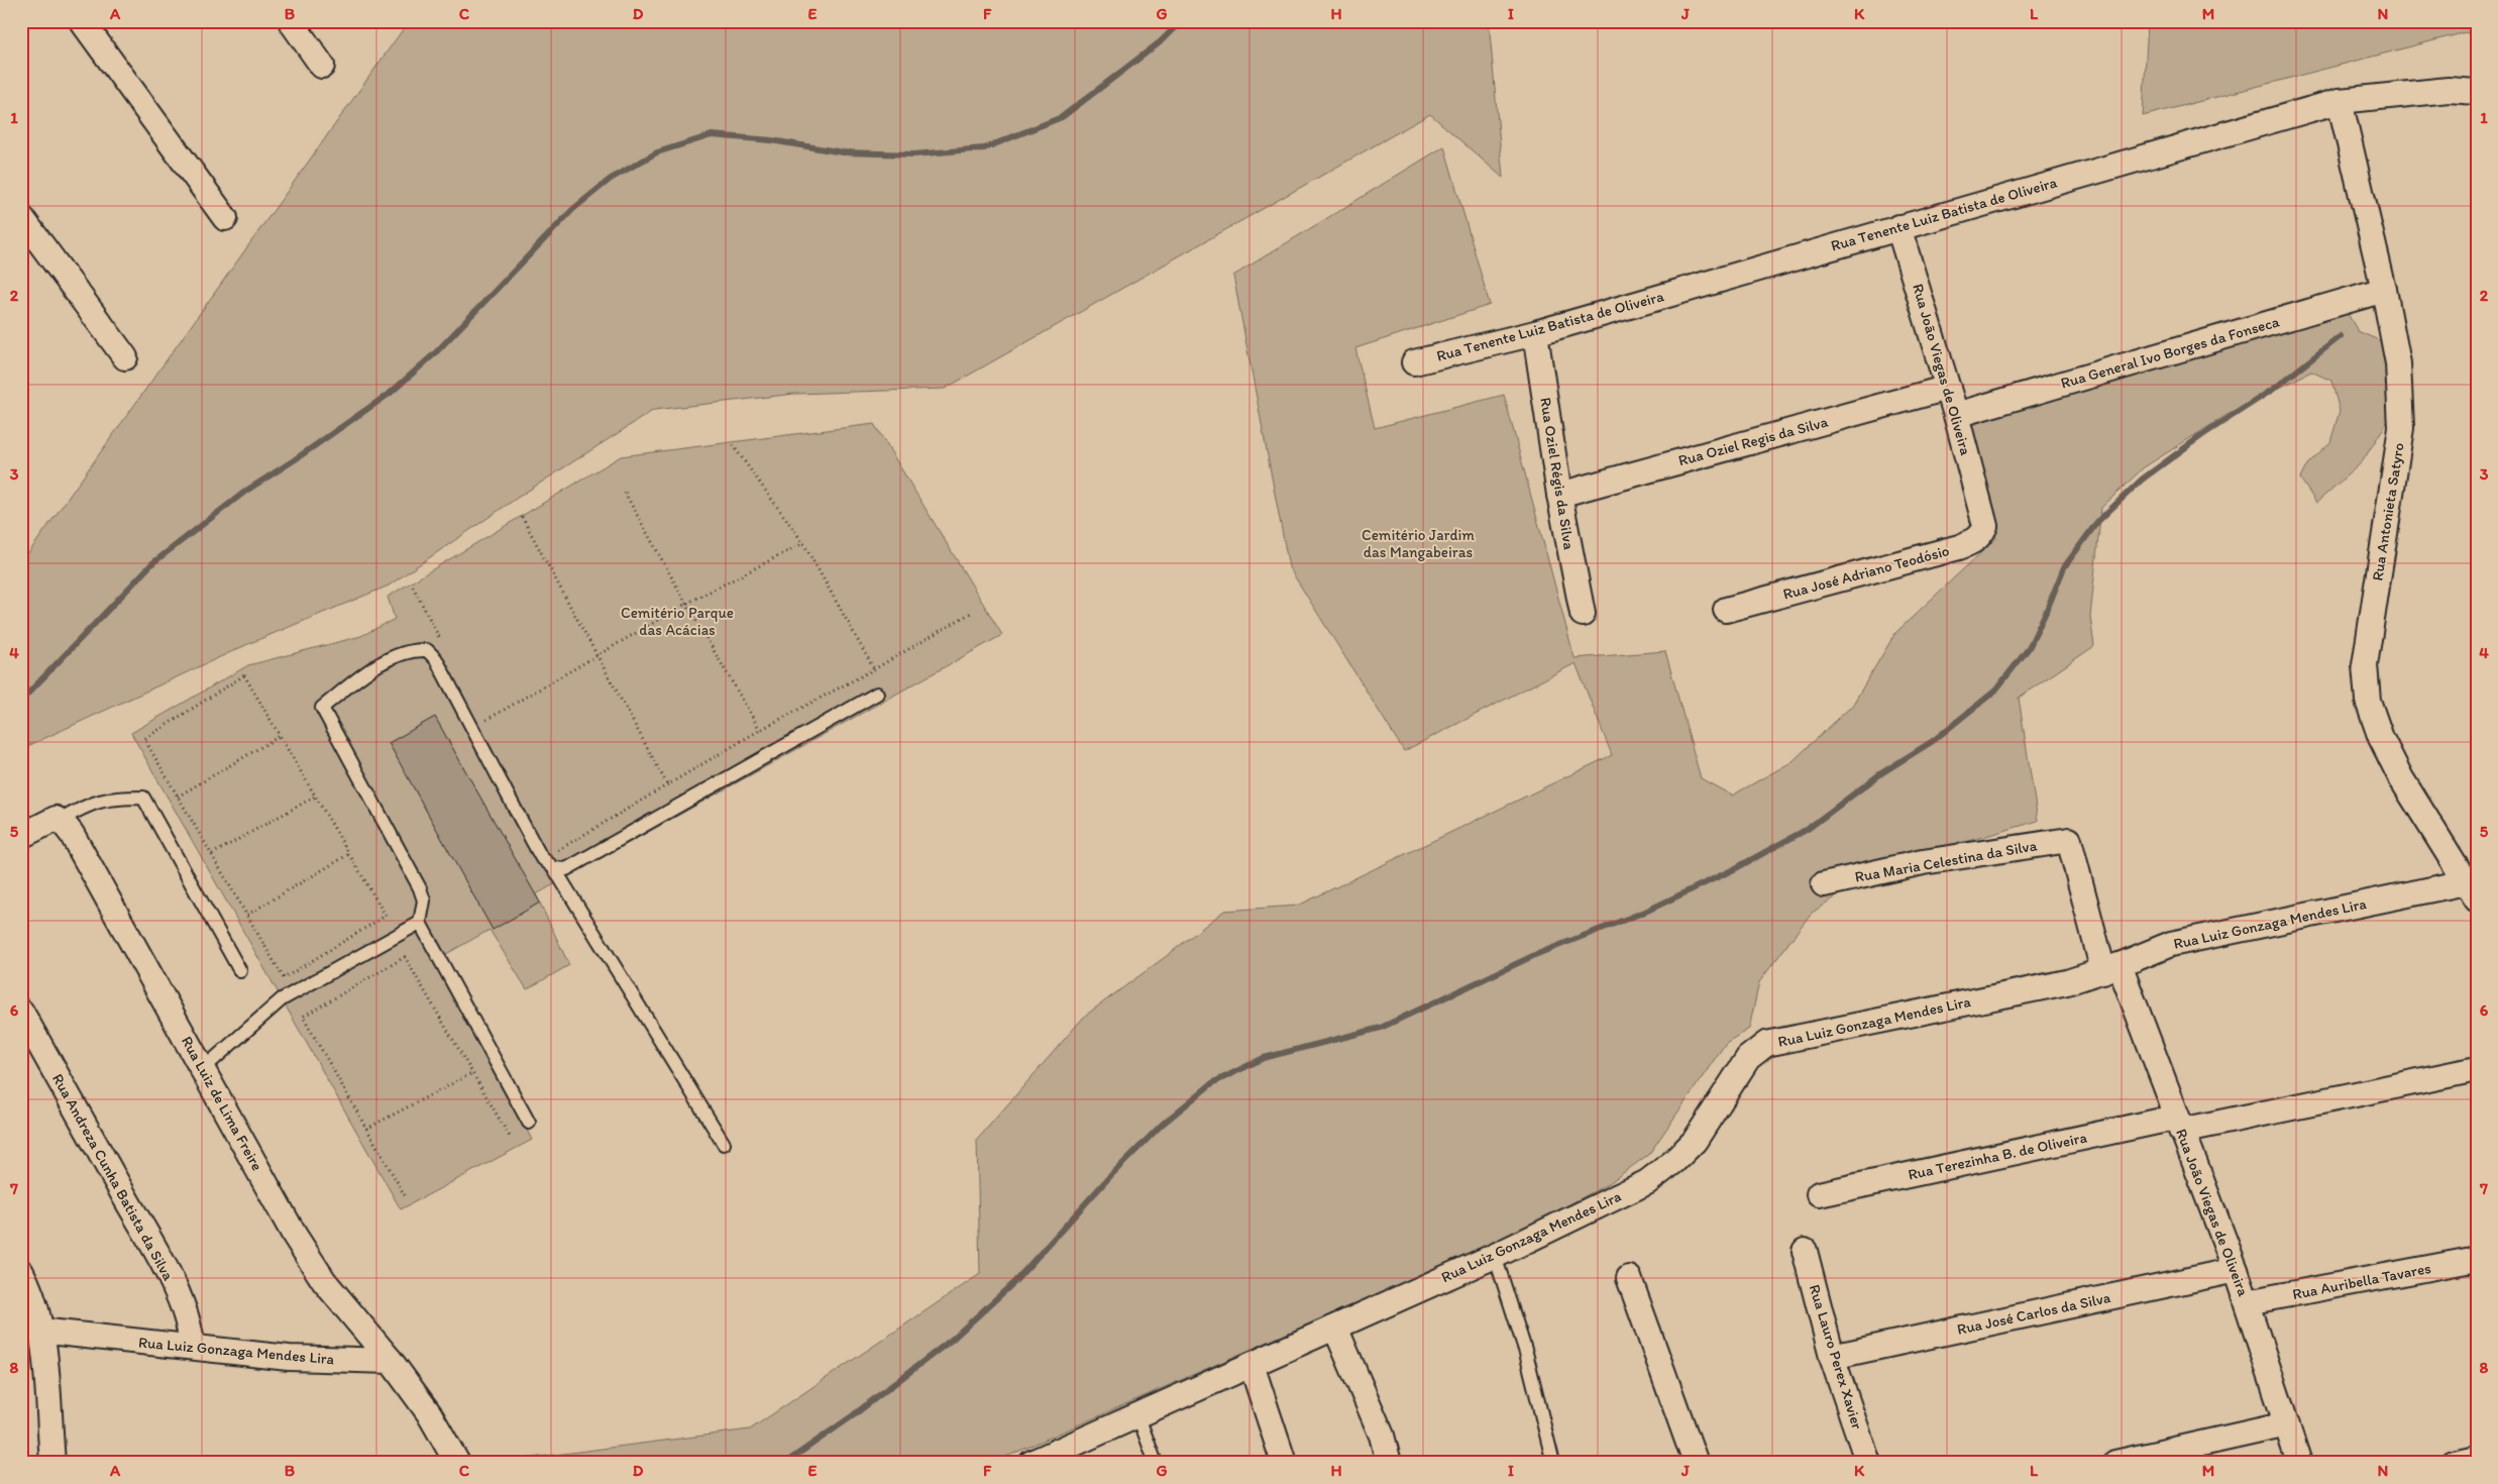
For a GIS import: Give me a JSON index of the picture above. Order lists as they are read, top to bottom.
{
  "streets": {
    "street": [
      "Rua Tenente Luiz Batista de Oliveira",
      "Rua General Ivo Borges da Fonseca",
      "Rua João Viegas de Oliveira",
      "Rua Oziel Regis da Silva",
      "Rua Oziel Régis da Silva",
      "Rua Antonieta Satyro",
      "Rua José Adriano Teodósio",
      "Rua Maria Celestina da Silva",
      "Rua Luiz Gonzaga Mendes Lira",
      "Rua Luiz de Lima Freire",
      "Rua Terezinha B. de Oliveira",
      "Rua Andreza Cunha Batista da Silva",
      "Rua Auribella Tavares",
      "Rua José Carlos da Silva",
      "Rua Lauro Perex Xavier"
    ]
  },
  "crossings": [
    ["Rua Tenente Luiz Batista de Oliveira", "Rua João Viegas de Oliveira"],
    ["Rua Tenente Luiz Batista de Oliveira", "Rua Oziel Régis da Silva"],
    ["Rua Tenente Luiz Batista de Oliveira", "Rua Antonieta Satyro"],
    ["Rua General Ivo Borges da Fonseca", "Rua João Viegas de Oliveira"],
    ["Rua General Ivo Borges da Fonseca", "Rua Antonieta Satyro"],
    ["Rua João Viegas de Oliveira", "Rua Oziel Regis da Silva"],
    ["Rua João Viegas de Oliveira", "Rua José Adriano Teodósio"],
    ["Rua João Viegas de Oliveira", "Rua Maria Celestina da Silva"],
    ["Rua João Viegas de Oliveira", "Rua Luiz Gonzaga Mendes Lira"],
    ["Rua João Viegas de Oliveira", "Rua Terezinha B. de Oliveira"],
    ["Rua João Viegas de Oliveira", "Rua Auribella Tavares"],
    ["Rua João Viegas de Oliveira", "Rua José Carlos da Silva"],
    ["Rua Oziel Regis da Silva", "Rua Oziel Régis da Silva"],
    ["Rua Antonieta Satyro", "Rua Luiz Gonzaga Mendes Lira"],
    ["Rua Luiz Gonzaga Mendes Lira", "Rua Luiz de Lima Freire"],
    ["Rua Luiz Gonzaga Mendes Lira", "Rua Andreza Cunha Batista da Silva"],
    ["Rua José Carlos da Silva", "Rua Lauro Perex Xavier"]
  ],
  "parks": ["Cemitério Jardim das Mangabeiras", "Cemitério Parque das Acácias"],
  "grid": {
    "columns": [
      "A",
      "B",
      "C",
      "D",
      "E",
      "F",
      "G",
      "H",
      "I",
      "J",
      "K",
      "L",
      "M",
      "N"
    ],
    "rows": [
      "1",
      "2",
      "3",
      "4",
      "5",
      "6",
      "7",
      "8"
    ]
  }
}
